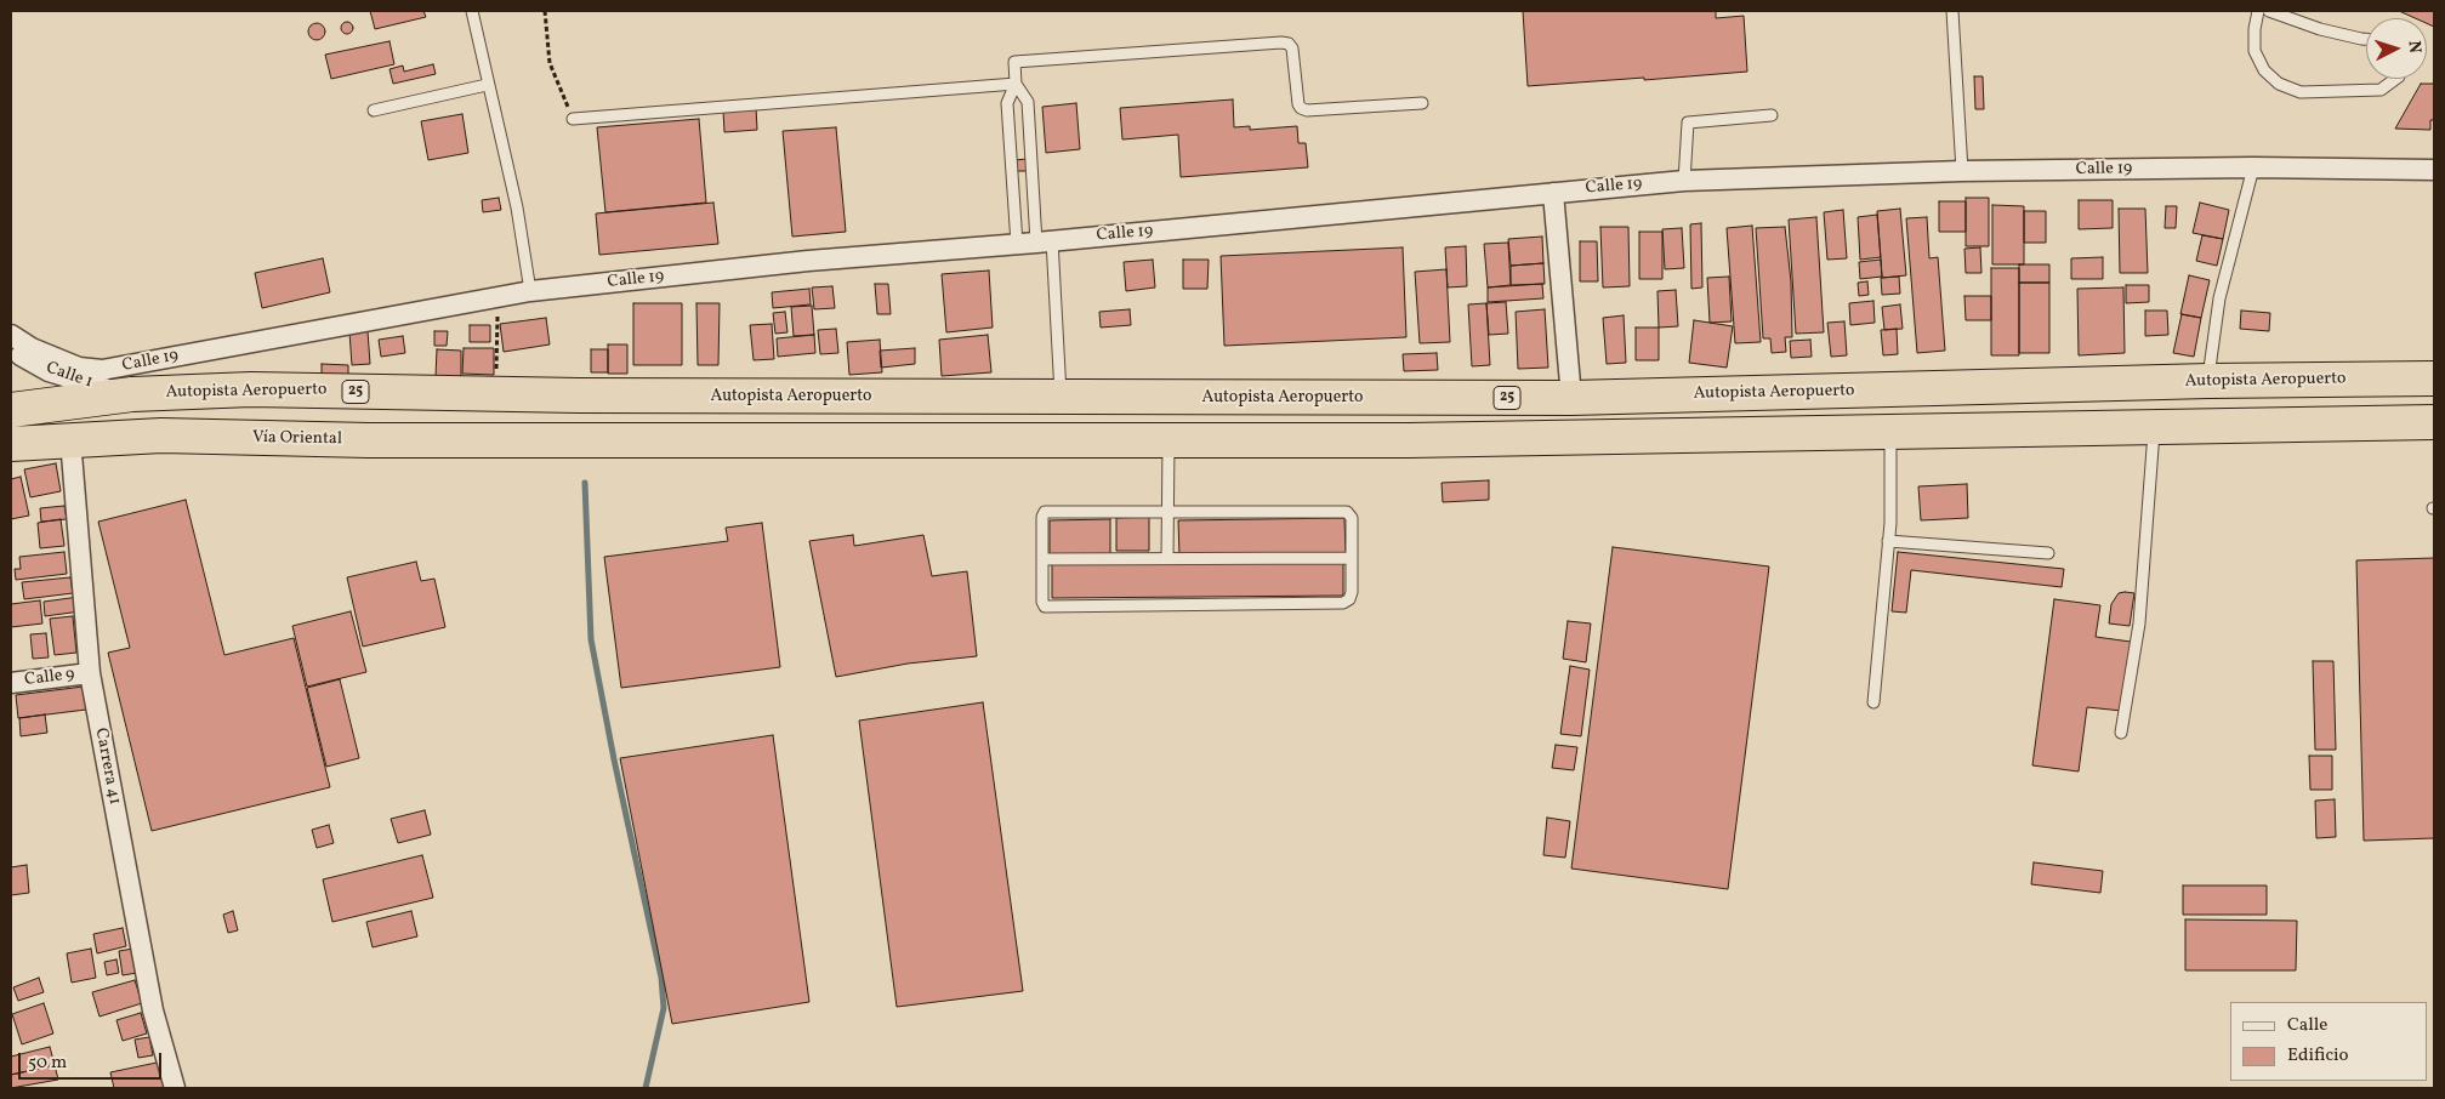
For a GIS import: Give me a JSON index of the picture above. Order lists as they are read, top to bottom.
{
  "streets": {
    "highway": ["Autopista Aeropuerto", "25", "Vía Oriental"],
    "street": [
      "Calle 19",
      "Calle 1",
      "Calle 9",
      "Carrera 41"
    ]
  },
  "crossings": [
    ["Calle 1", "Autopista Aeropuerto"],
    ["Calle 1", "25"],
    ["Autopista Aeropuerto", "25"],
    ["Vía Oriental", "Carrera 41"],
    ["Calle 9", "Carrera 41"]
  ],
  "legend": ["Calle", "Edificio"],
  "scale_bar": "50 m",
  "north": "right"
}
